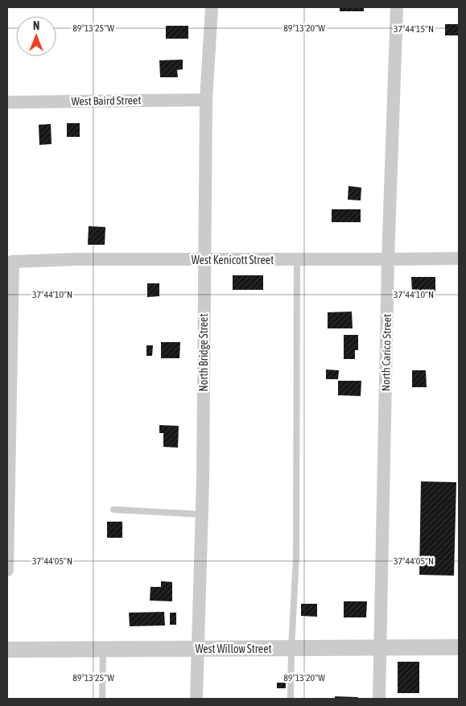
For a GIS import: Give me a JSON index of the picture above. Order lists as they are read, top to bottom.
{
  "streets": {
    "street": [
      "West Baird Street",
      "West Kenicott Street",
      "North Bridge Street",
      "North Carico Street",
      "West Willow Street"
    ]
  },
  "crossings": [
    ["West Baird Street", "North Bridge Street"],
    ["West Kenicott Street", "North Bridge Street"],
    ["West Kenicott Street", "North Carico Street"],
    ["North Bridge Street", "West Willow Street"],
    ["North Carico Street", "West Willow Street"]
  ],
  "north": "top",
  "coordinates": [
    "89°13'25\"W",
    "89°13'20\"W",
    "37°44'15\"N",
    "37°44'10\"N",
    "37°44'05\"N"
  ]
}
